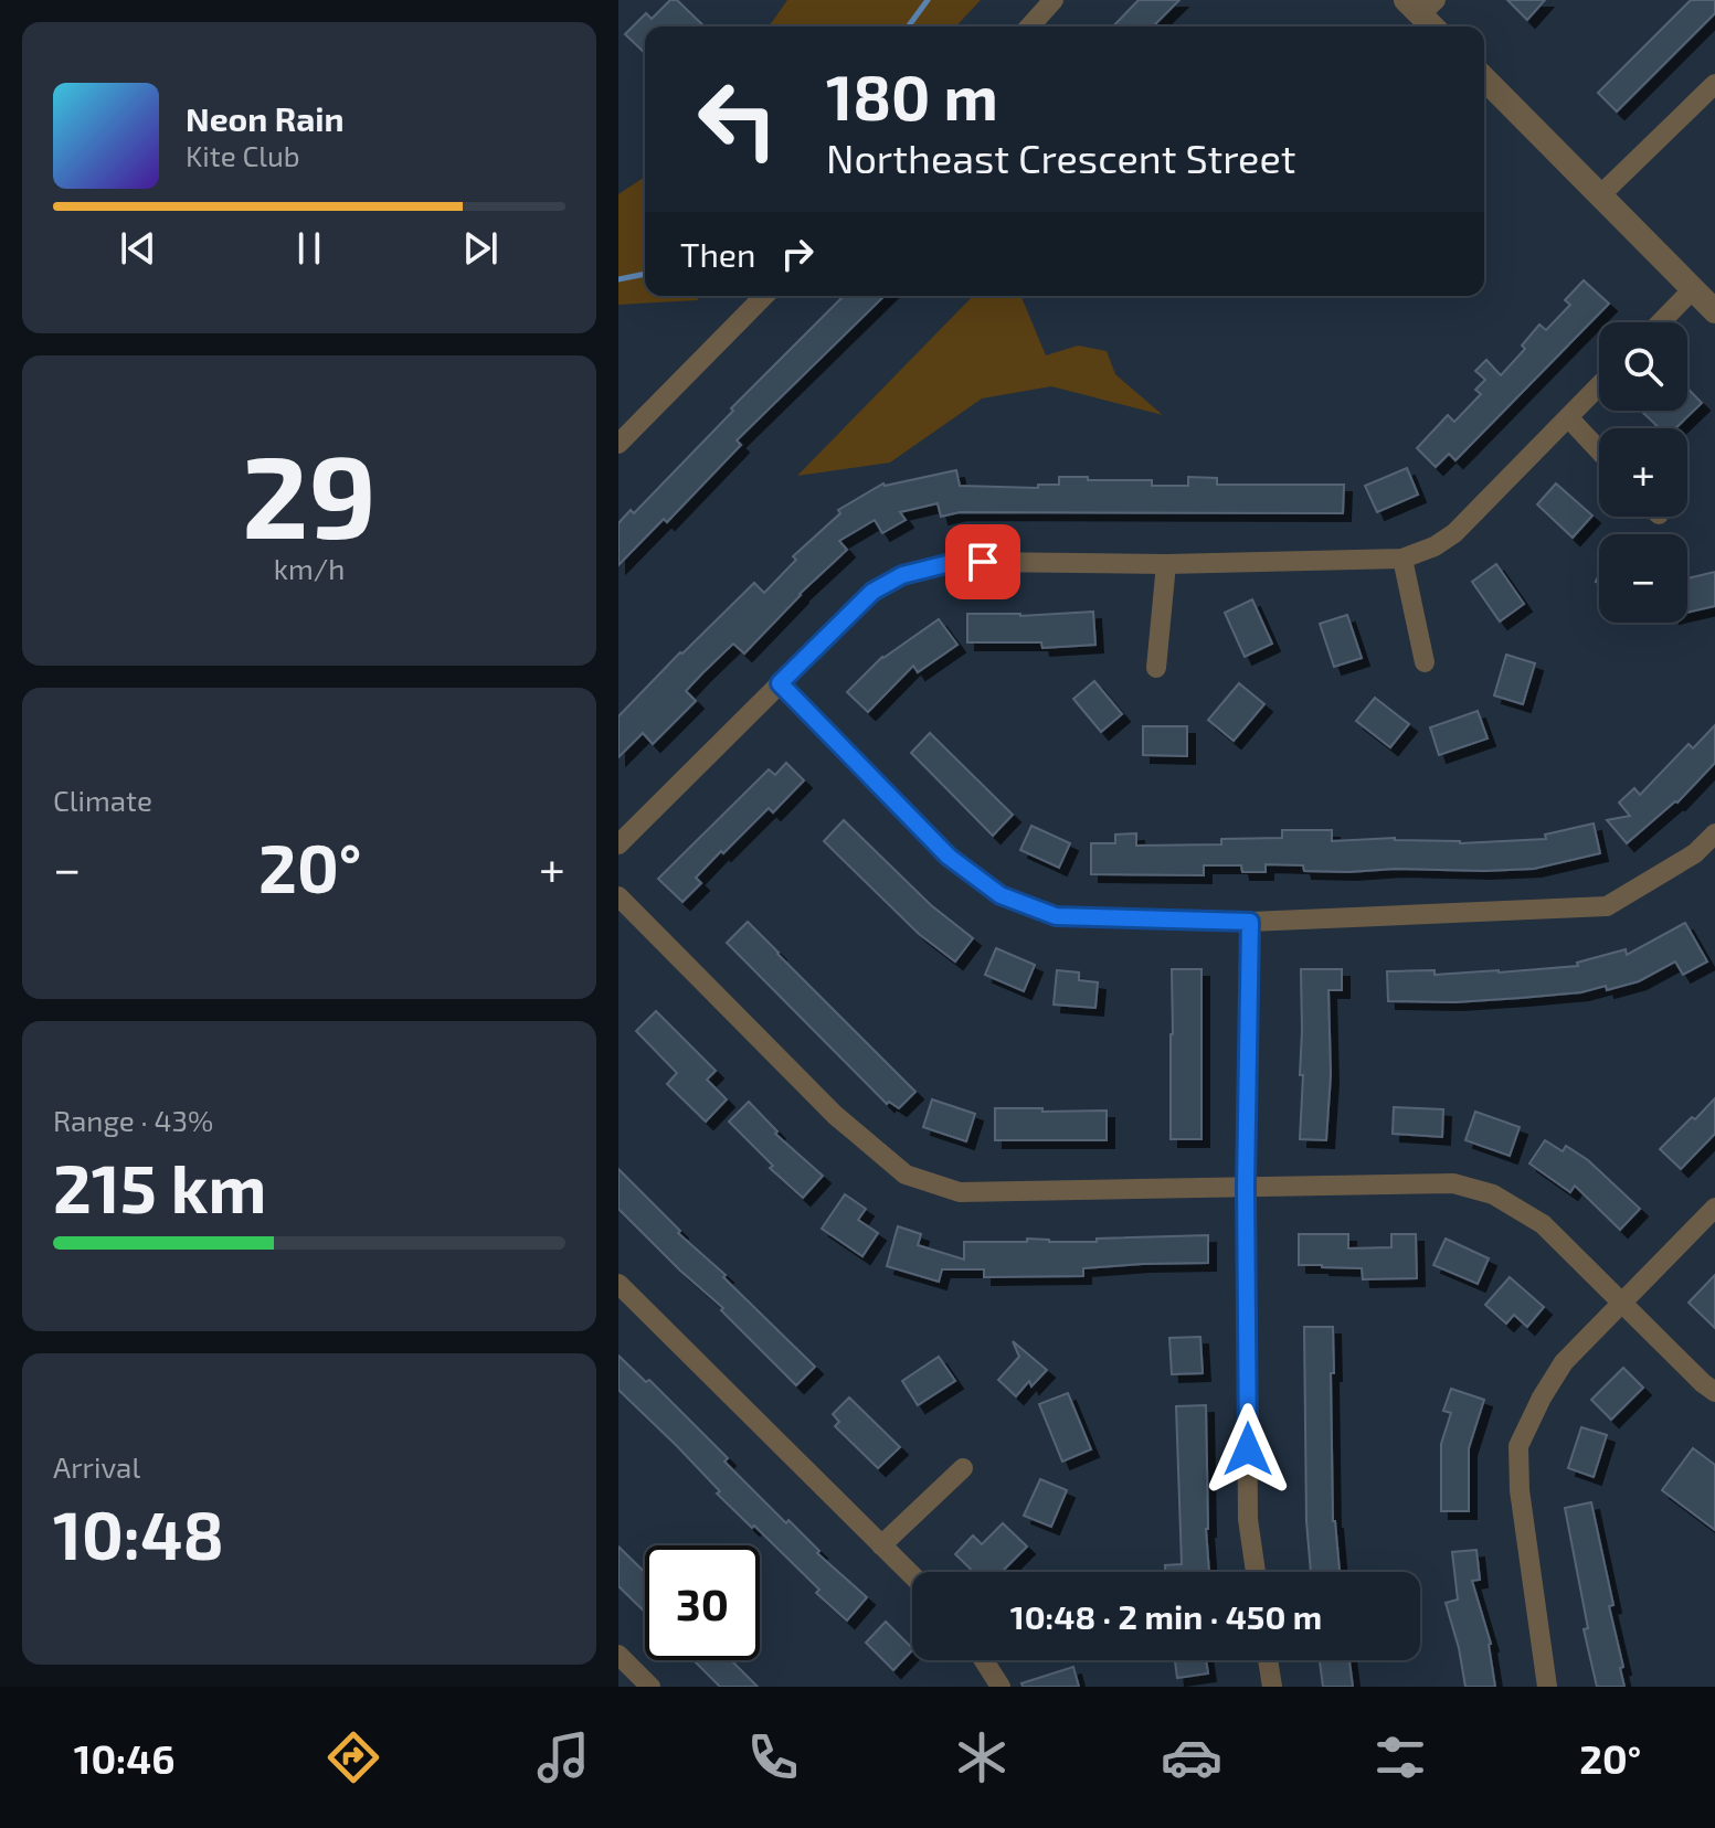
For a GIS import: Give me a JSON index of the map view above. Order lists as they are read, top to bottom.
{
  "page": {
    "turn": ["180 m", "Northeast Crescent Street"],
    "song": ["Neon Rain", "Kite Club"],
    "then": "Then",
    "map_buttons": ["+", "−"],
    "tile": [
      ["29", "km/h"],
      "Climate",
      ["Range · 43%", "215 km"],
      ["Arrival", "10:48"]
    ],
    "heat": ["−", "20°", "+"],
    "limit": "30",
    "trip": "10:48 · 2 min · 450 m",
    "tabs": ["10:46", "20°"]
  }
}
